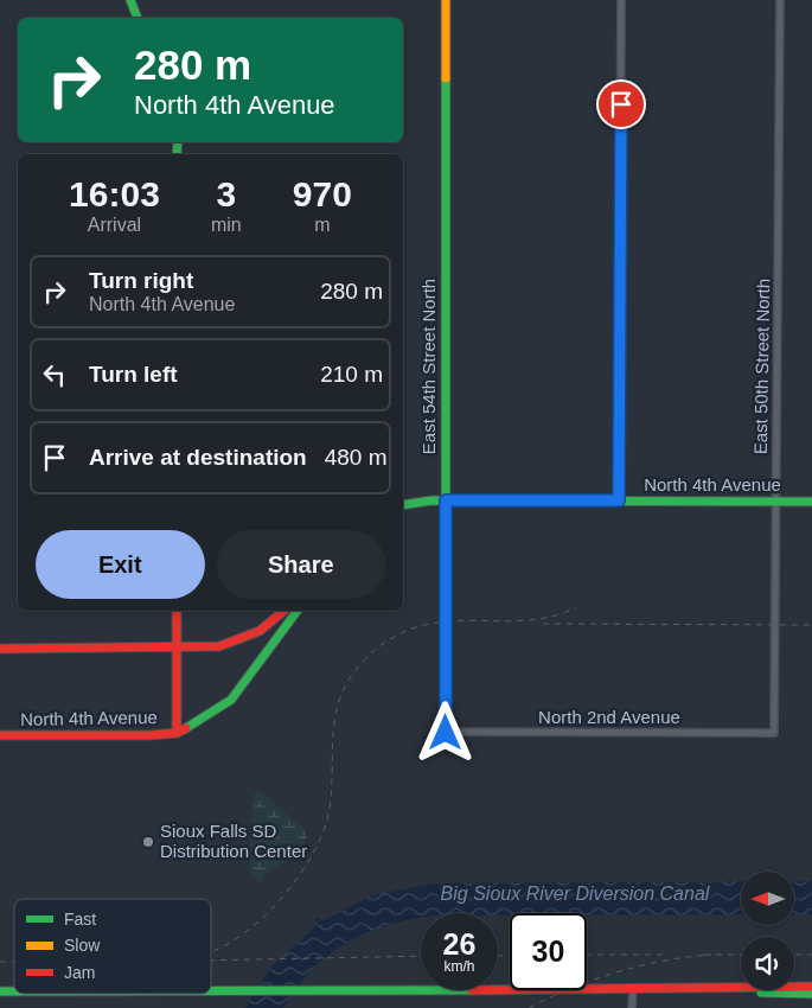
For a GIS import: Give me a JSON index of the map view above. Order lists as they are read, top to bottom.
{
  "streets": {
    "street": [
      "East 54th Street North",
      "East 50th Street North",
      "North 4th Avenue",
      "North 2nd Avenue"
    ]
  },
  "crossings": [
    ["East 54th Street North", "North 4th Avenue"],
    ["East 54th Street North", "North 2nd Avenue"],
    ["East 50th Street North", "North 4th Avenue"],
    ["East 50th Street North", "North 2nd Avenue"]
  ],
  "water": ["Big Sioux River Diversion Canal"],
  "places": ["Sioux Falls SD Distribution Center"],
  "legend": ["Fast", "Slow", "Jam"],
  "north": "left",
  "page": {
    "turn": ["280 m", "North 4th Avenue"],
    "eta": [
      "16:03",
      "Arrival",
      "3",
      "min",
      "970",
      "m"
    ],
    "list": [
      {
        "name": "Turn right",
        "note": "North 4th Avenue",
        "value": "280 m"
      },
      {
        "name": "Turn left",
        "value": "210 m"
      },
      {
        "name": "Arrive at destination",
        "value": "480 m"
      }
    ],
    "buttons": ["Exit", "Share"],
    "speed": "26 km/h",
    "limit": "30"
  }
}
